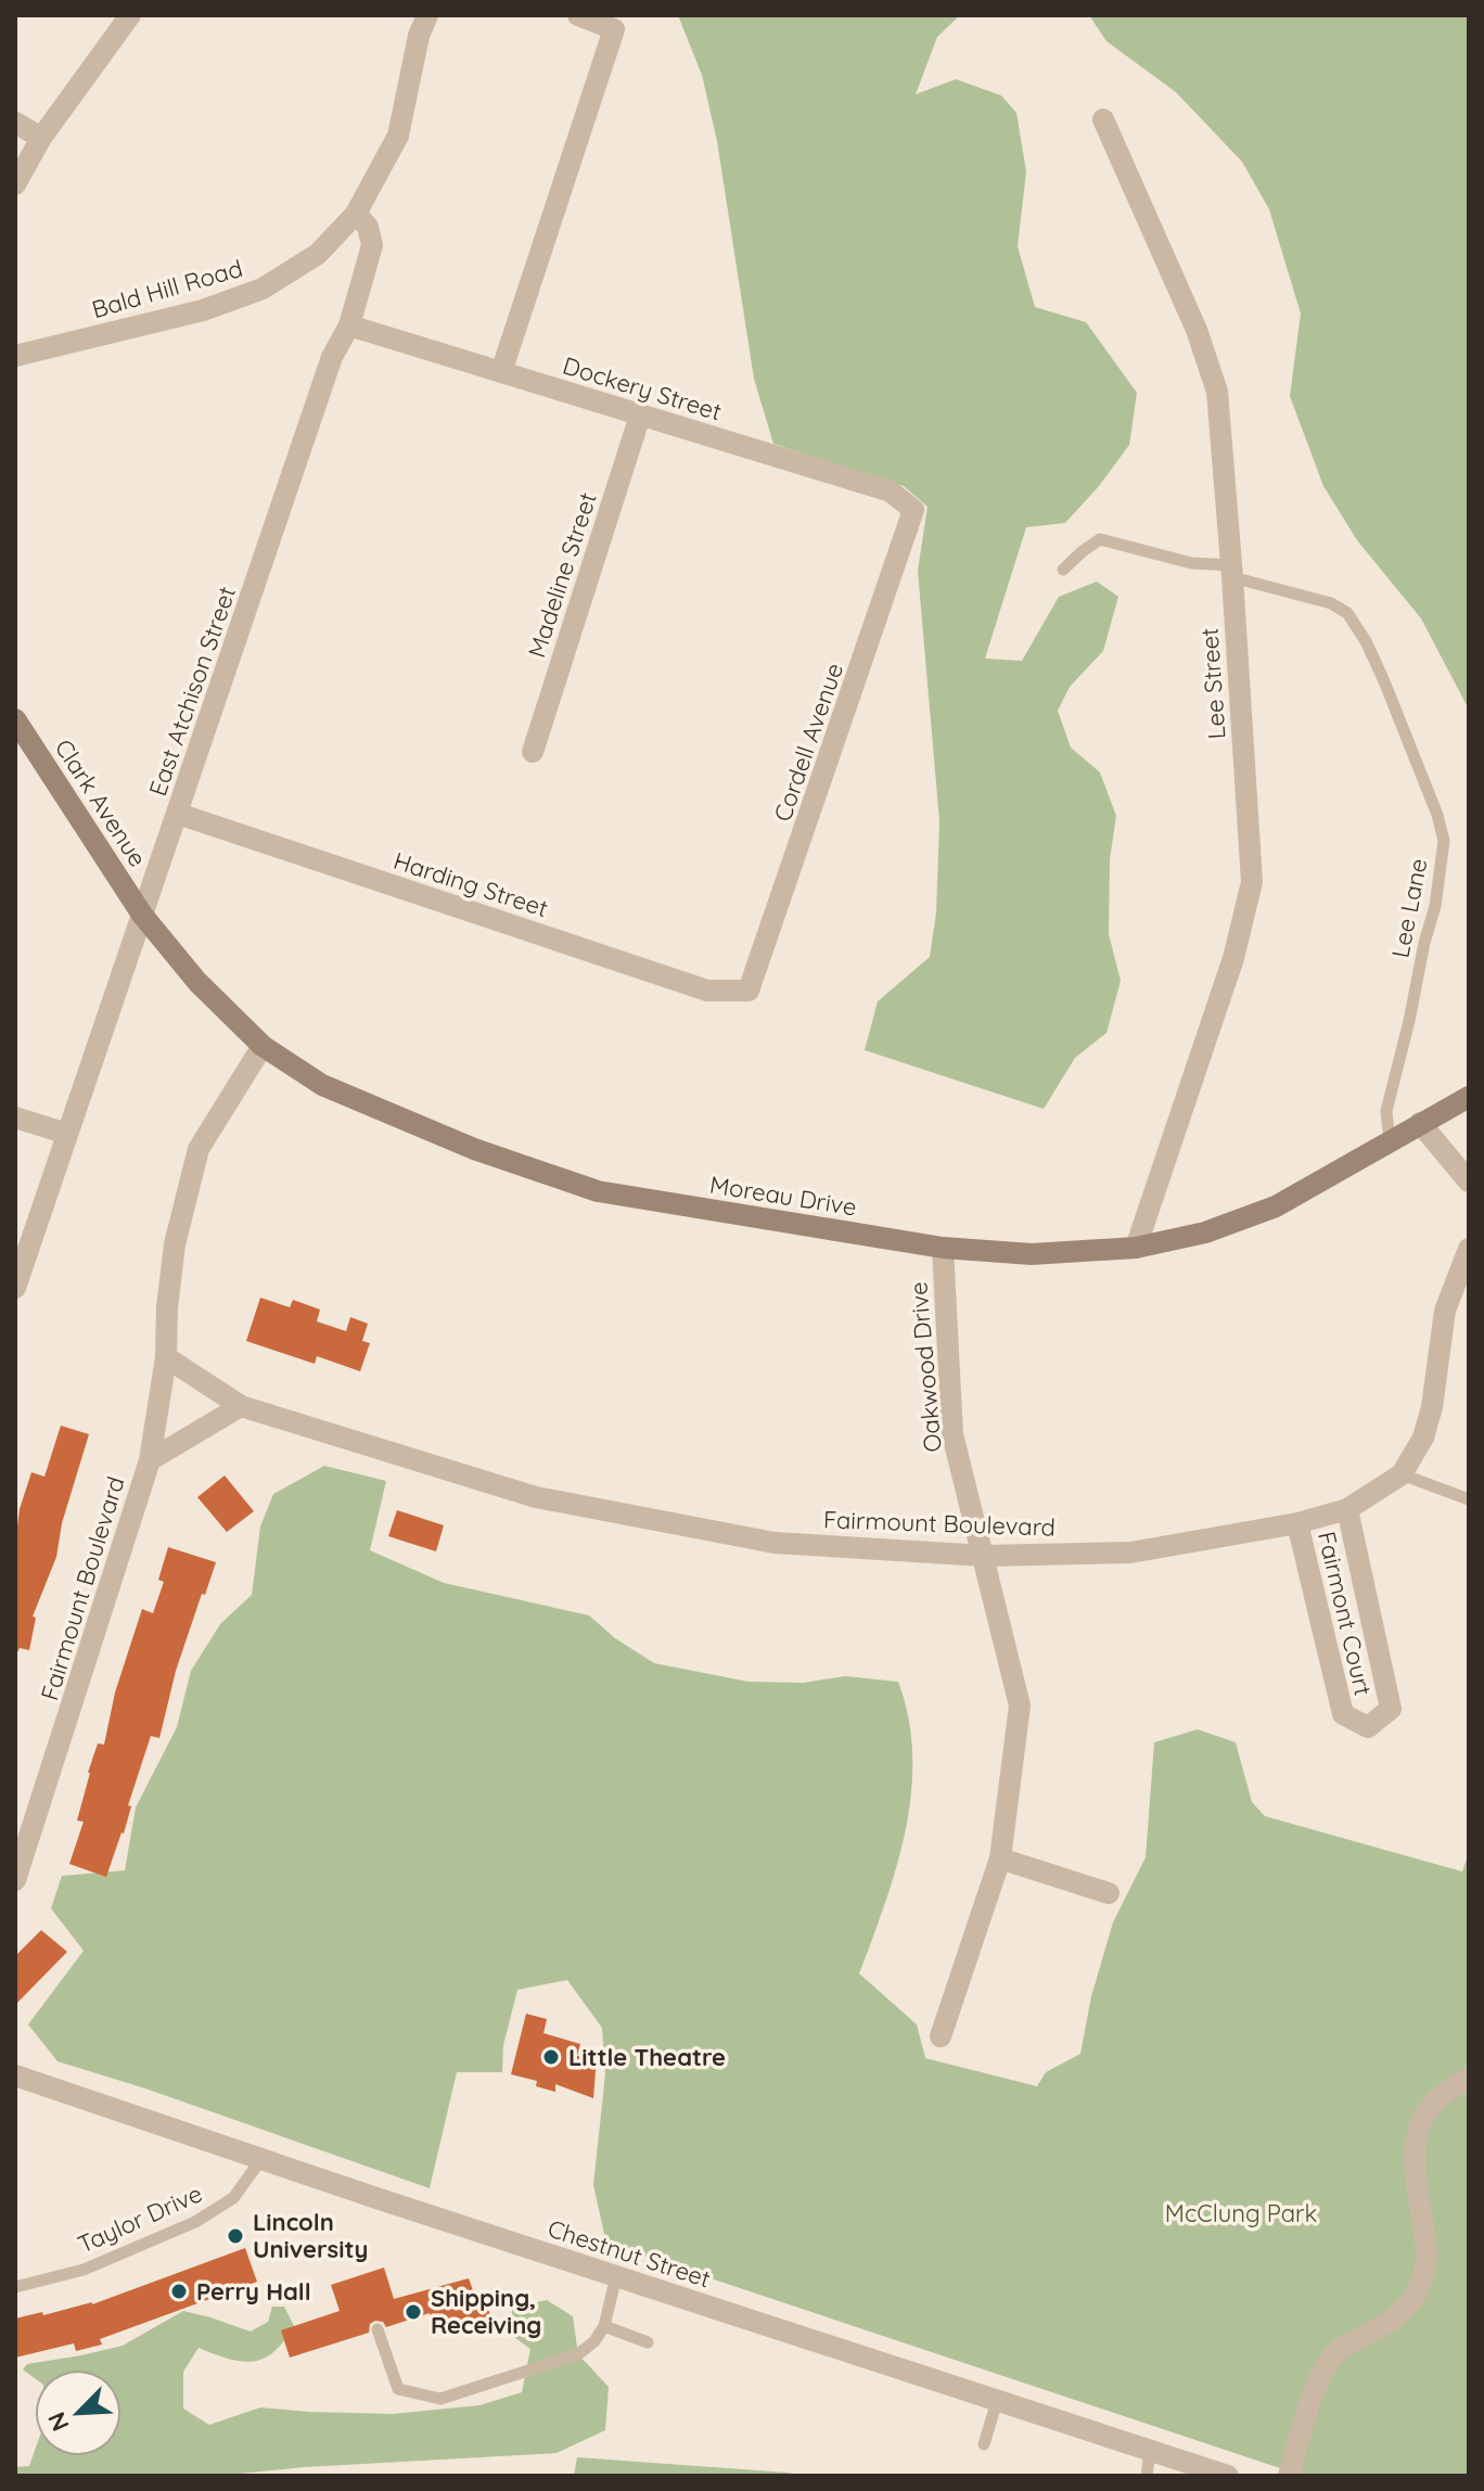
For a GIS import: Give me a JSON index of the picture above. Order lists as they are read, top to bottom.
{
  "streets": {
    "main road": ["Clark Avenue", "Moreau Drive"],
    "street": [
      "Bald Hill Road",
      "Dockery Street",
      "Madeline Street",
      "Lee Street",
      "East Atchison Street",
      "Cordell Avenue",
      "Harding Street",
      "Oakwood Drive",
      "Fairmount Boulevard",
      "Fairmont Court",
      "Chestnut Street"
    ],
    "lane": ["Lee Lane", "Taylor Drive"]
  },
  "crossings": [
    ["Bald Hill Road", "East Atchison Street"],
    ["Dockery Street", "Madeline Street"],
    ["Dockery Street", "East Atchison Street"],
    ["Dockery Street", "Cordell Avenue"],
    ["Lee Street", "Lee Lane"],
    ["Lee Street", "Moreau Drive"],
    ["East Atchison Street", "Clark Avenue"],
    ["East Atchison Street", "Harding Street"],
    ["East Atchison Street", "Moreau Drive"],
    ["Cordell Avenue", "Harding Street"],
    ["Clark Avenue", "Moreau Drive"],
    ["Lee Lane", "Moreau Drive"],
    ["Moreau Drive", "Oakwood Drive"],
    ["Oakwood Drive", "Fairmount Boulevard"],
    ["Fairmount Boulevard", "Fairmont Court"],
    ["Taylor Drive", "Chestnut Street"]
  ],
  "parks": ["McClung Park"],
  "places": [
    "Little Theatre",
    "Lincoln University",
    "Perry Hall",
    "Shipping, Receiving"
  ],
  "north": "bottom left"
}
